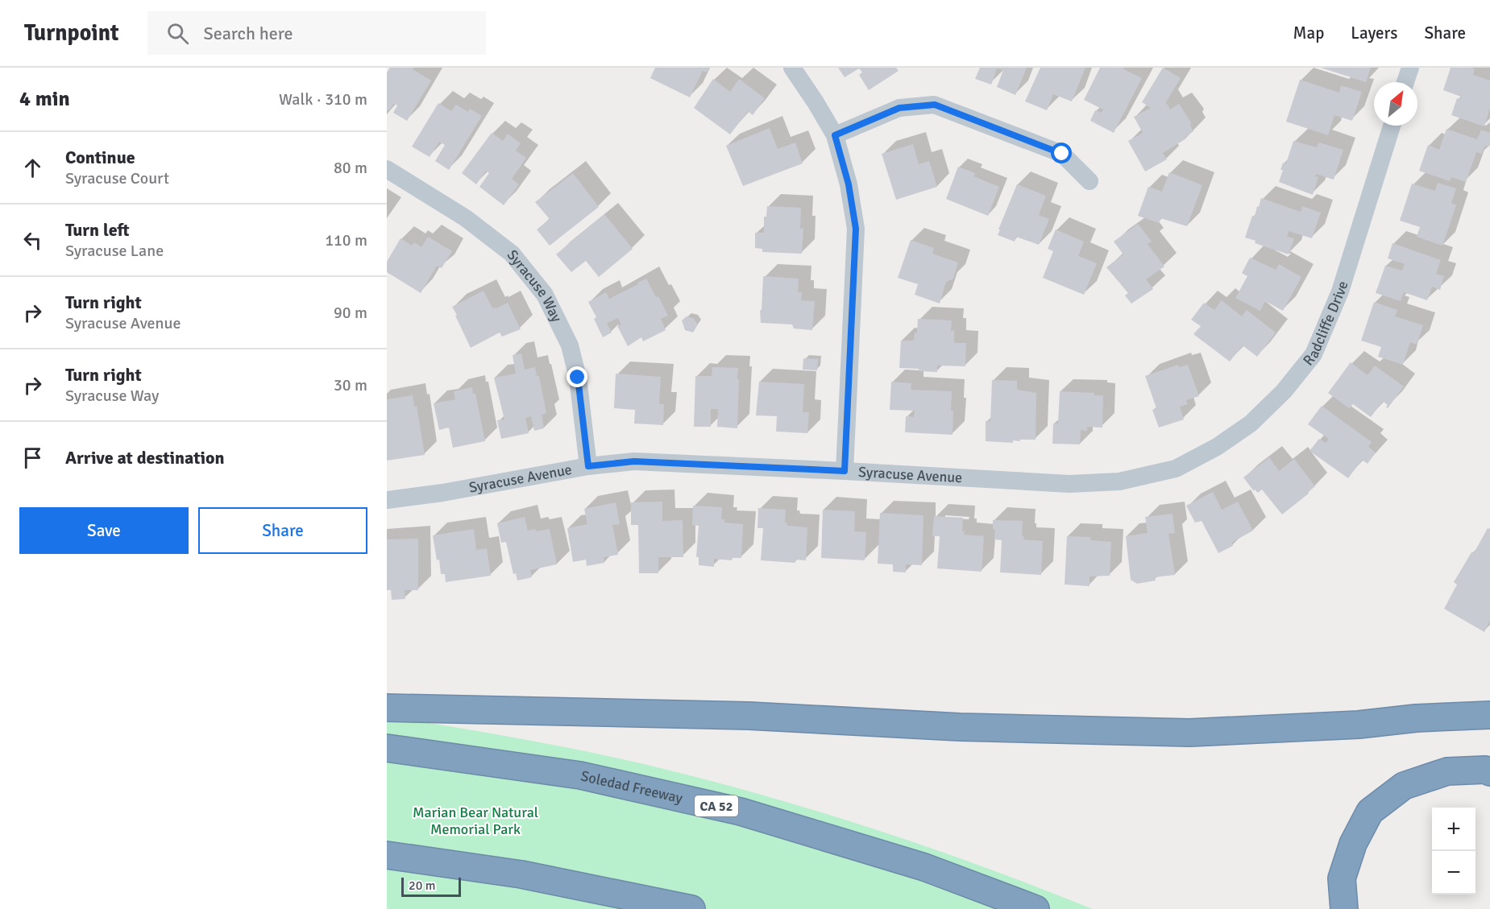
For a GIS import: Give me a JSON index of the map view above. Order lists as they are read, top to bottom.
{
  "streets": {
    "highway": ["Soledad Freeway", "CA 52"],
    "street": ["Syracuse Way", "Radcliffe Drive", "Syracuse Avenue"]
  },
  "crossings": [
    ["Syracuse Way", "Syracuse Avenue"],
    ["Radcliffe Drive", "Syracuse Avenue"]
  ],
  "parks": ["Marian Bear Natural Memorial Park"],
  "scale_bar": "20 m",
  "north": "top right",
  "page": {
    "header": "Turnpoint",
    "search": "Search here",
    "nav": ["Map", "Layers", "Share"],
    "heading": ["4 min", "Walk · 310 m"],
    "list": [
      ["Continue", "Syracuse Court", "80 m"],
      ["Turn left", "Syracuse Lane", "110 m"],
      ["Turn right", "Syracuse Avenue", "90 m"],
      ["Turn right", "Syracuse Way", "30 m"],
      "Arrive at destination"
    ],
    "buttons": ["Save", "Share"],
    "map_buttons": ["+", "−"],
    "scale": "20 m"
  }
}
